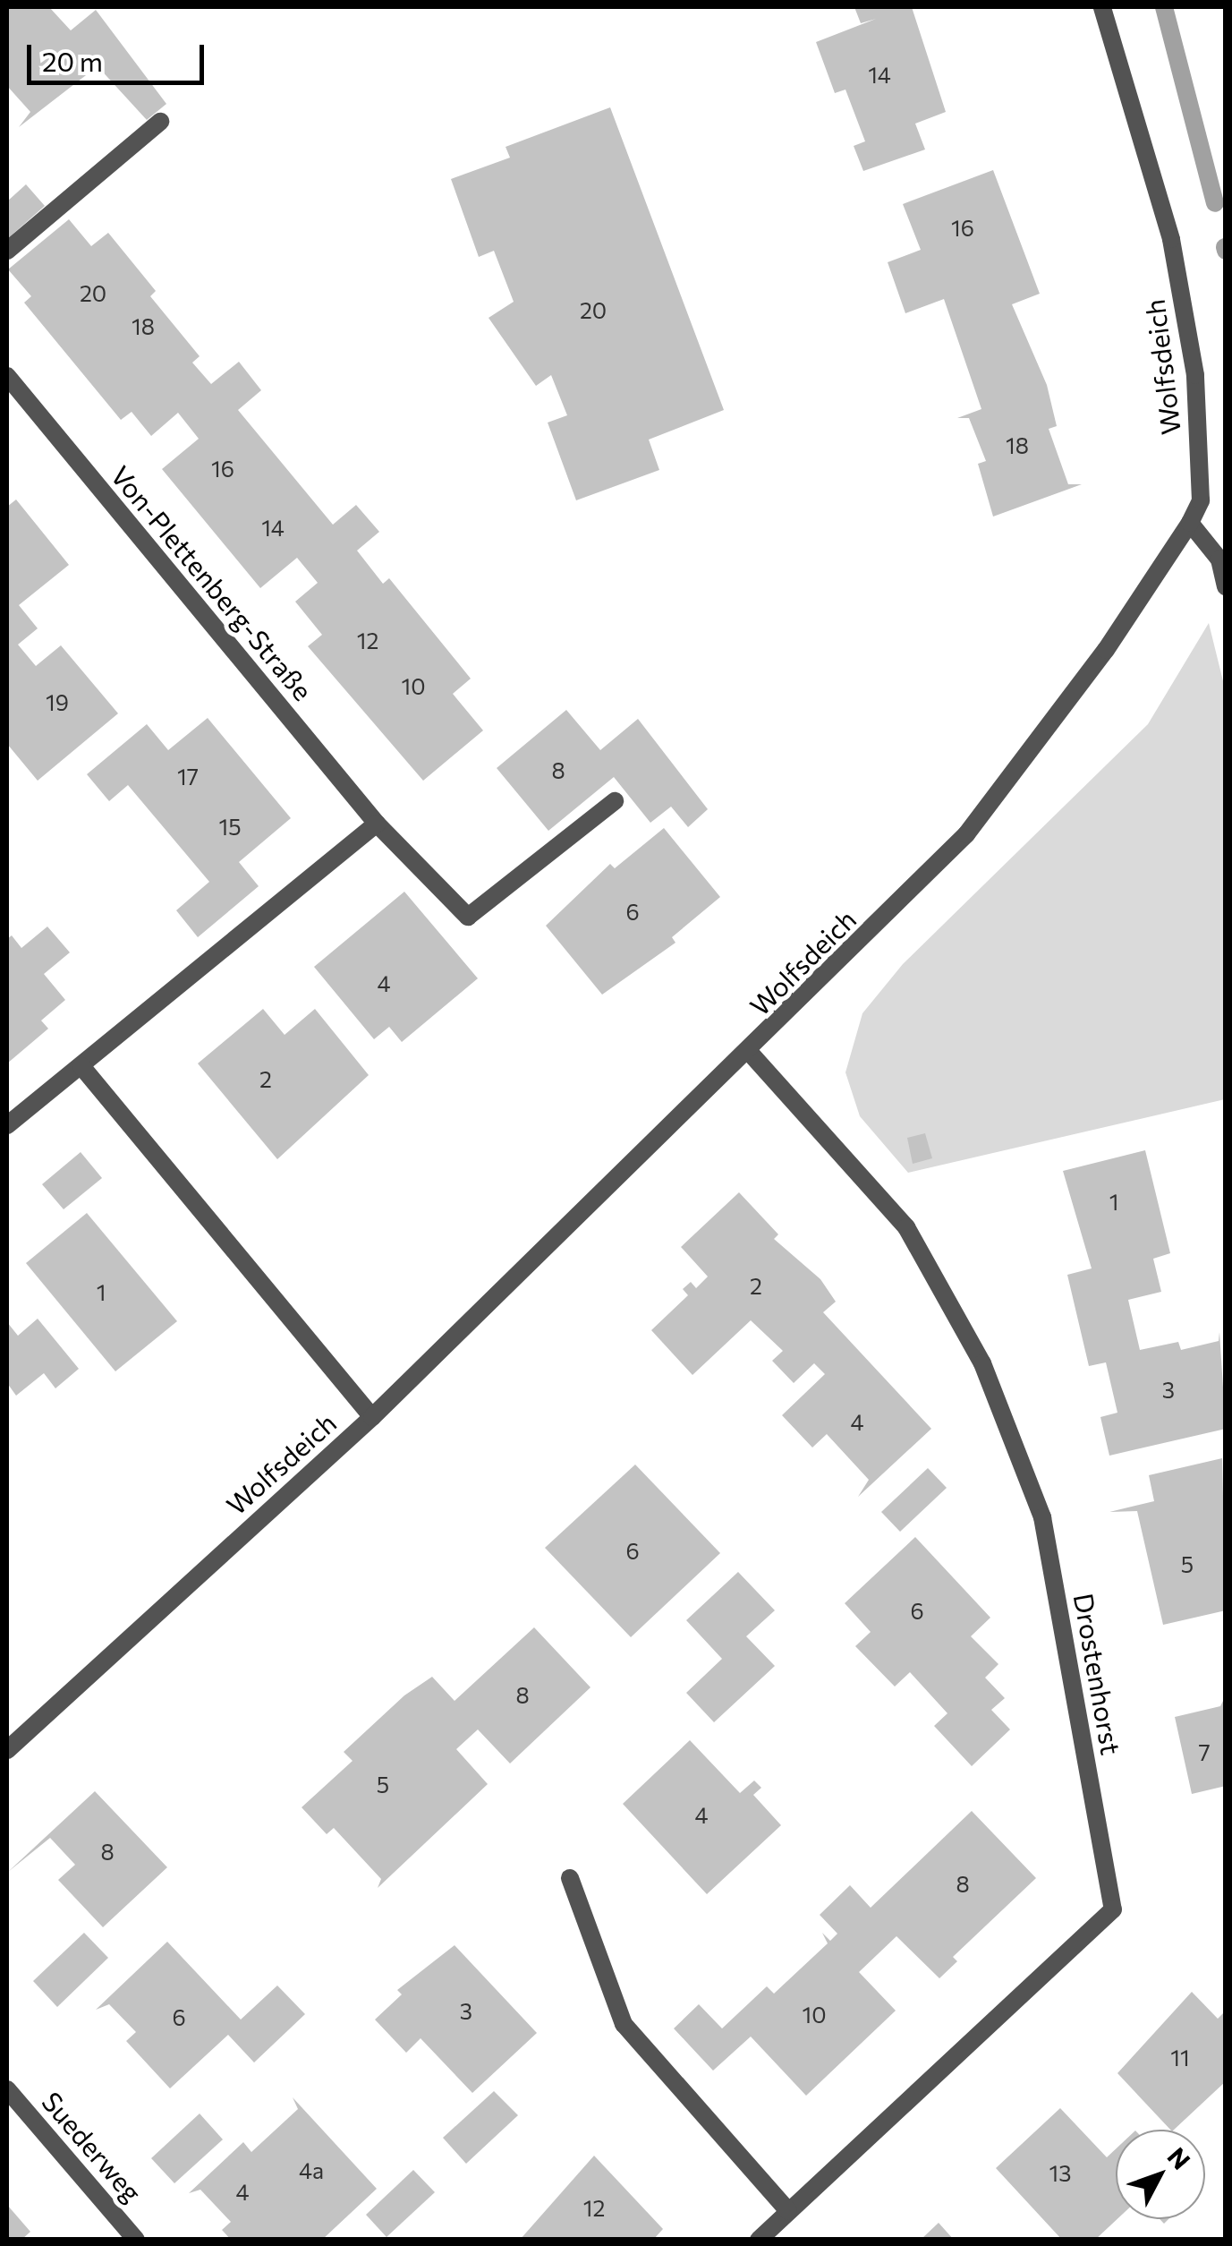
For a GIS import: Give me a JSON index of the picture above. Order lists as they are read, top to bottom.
{
  "streets": {
    "street": [
      "Wolfsdeich",
      "Von-Plettenberg-Straße",
      "Drostenhorst",
      "Suederweg"
    ]
  },
  "crossings": [
    ["Wolfsdeich", "Drostenhorst"]
  ],
  "house_numbers": [
    "14",
    "16",
    "20",
    "20",
    "18",
    "18",
    "16",
    "14",
    "12",
    "10",
    "19",
    "8",
    "17",
    "15",
    "6",
    "4",
    "2",
    "1",
    "2",
    "1",
    "3",
    "4",
    "6",
    "5",
    "6",
    "8",
    "7",
    "5",
    "4",
    "8",
    "8",
    "3",
    "10",
    "6",
    "11",
    "4a",
    "13",
    "4",
    "12"
  ],
  "scale_bar": "20 m",
  "north": "top right"
}
